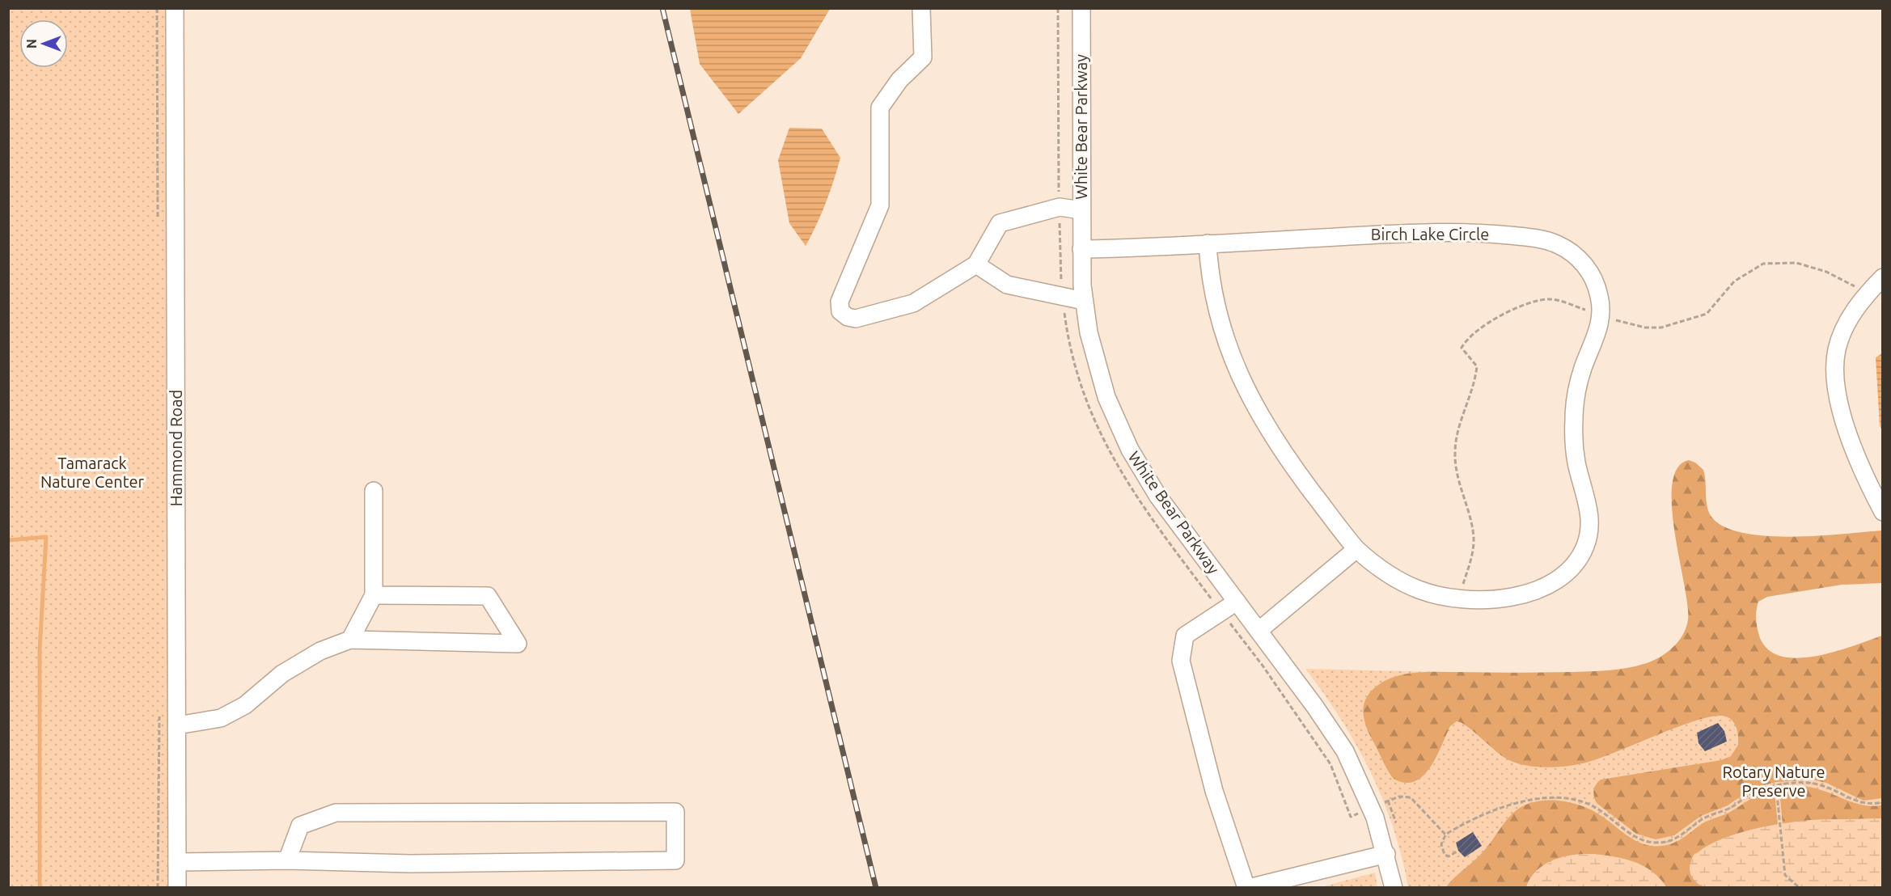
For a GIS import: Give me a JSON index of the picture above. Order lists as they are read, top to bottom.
{
  "streets": {
    "street": ["White Bear Parkway", "Birch Lake Circle", "Hammond Road"]
  },
  "crossings": [
    ["White Bear Parkway", "Birch Lake Circle"]
  ],
  "parks": ["Tamarack Nature Center", "Rotary Nature Preserve"],
  "north": "left"
}
